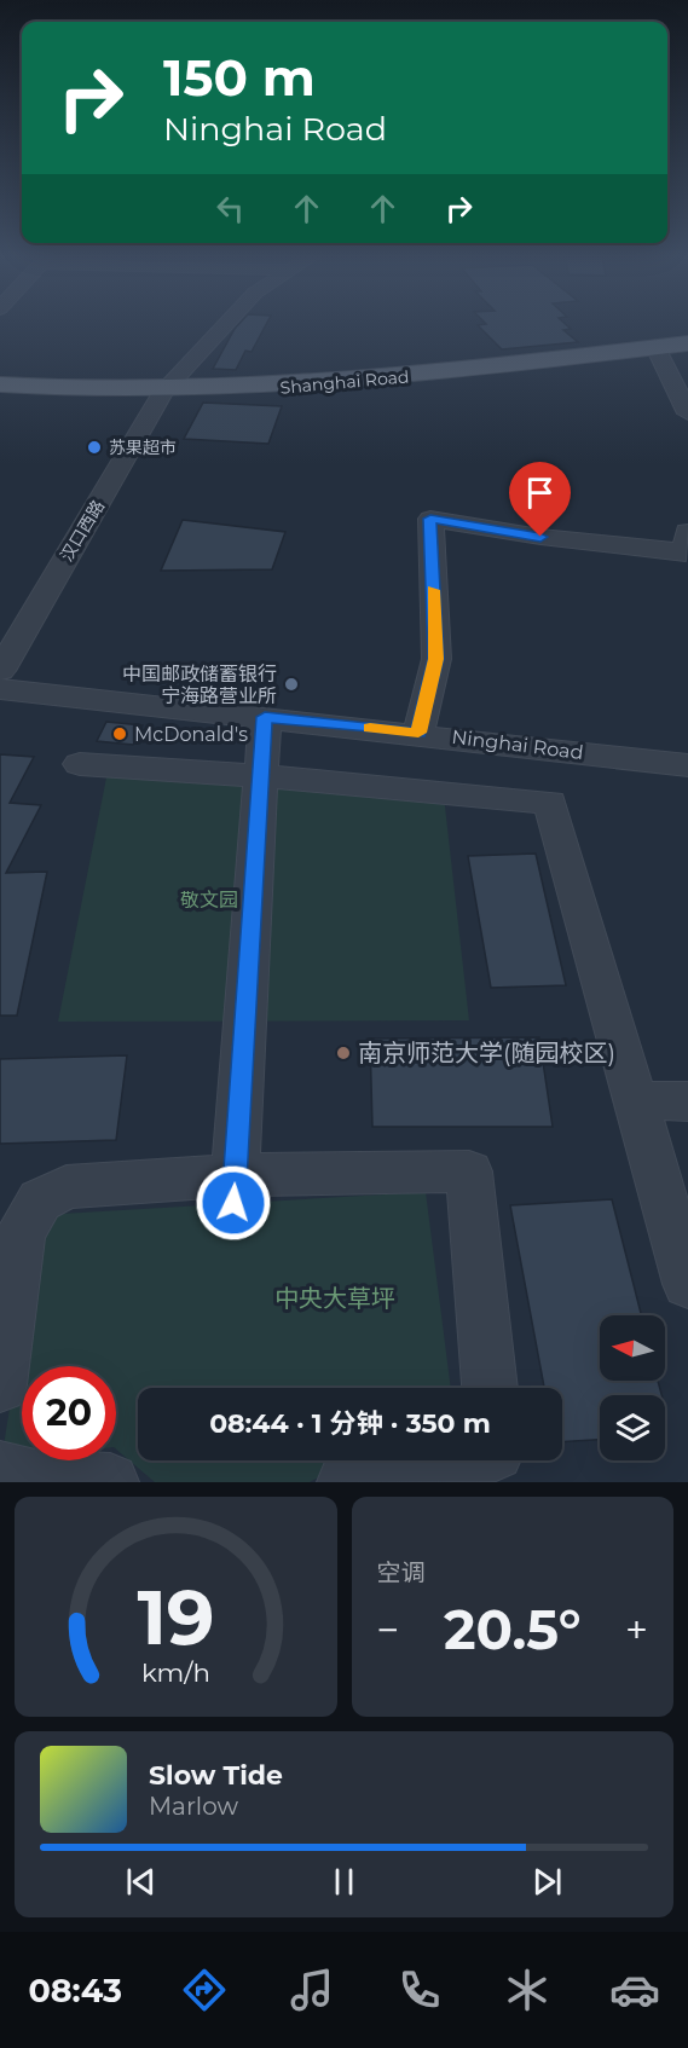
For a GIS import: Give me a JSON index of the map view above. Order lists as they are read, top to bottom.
{
  "streets": {
    "main road": ["Shanghai Road"],
    "street": ["汉口西路", "Ninghai Road"]
  },
  "crossings": [
    ["Shanghai Road", "汉口西路"]
  ],
  "parks": ["敬文园", "中央大草坪"],
  "places": [
    "苏果超市",
    "中国邮政储蓄银行 宁海路营业所",
    "McDonald's",
    "南京师范大学(随园校区)"
  ],
  "north": "left",
  "page": {
    "turn": ["150 m", "Ninghai Road"],
    "limit": "20",
    "trip": "08:44 · 1 分钟 · 350 m",
    "tile": "空调",
    "heat": ["−", "20.5°", "+"],
    "song": ["Slow Tide", "Marlow"],
    "tabs": "08:43",
    "gauge": ["19", "km/h"]
  }
}
